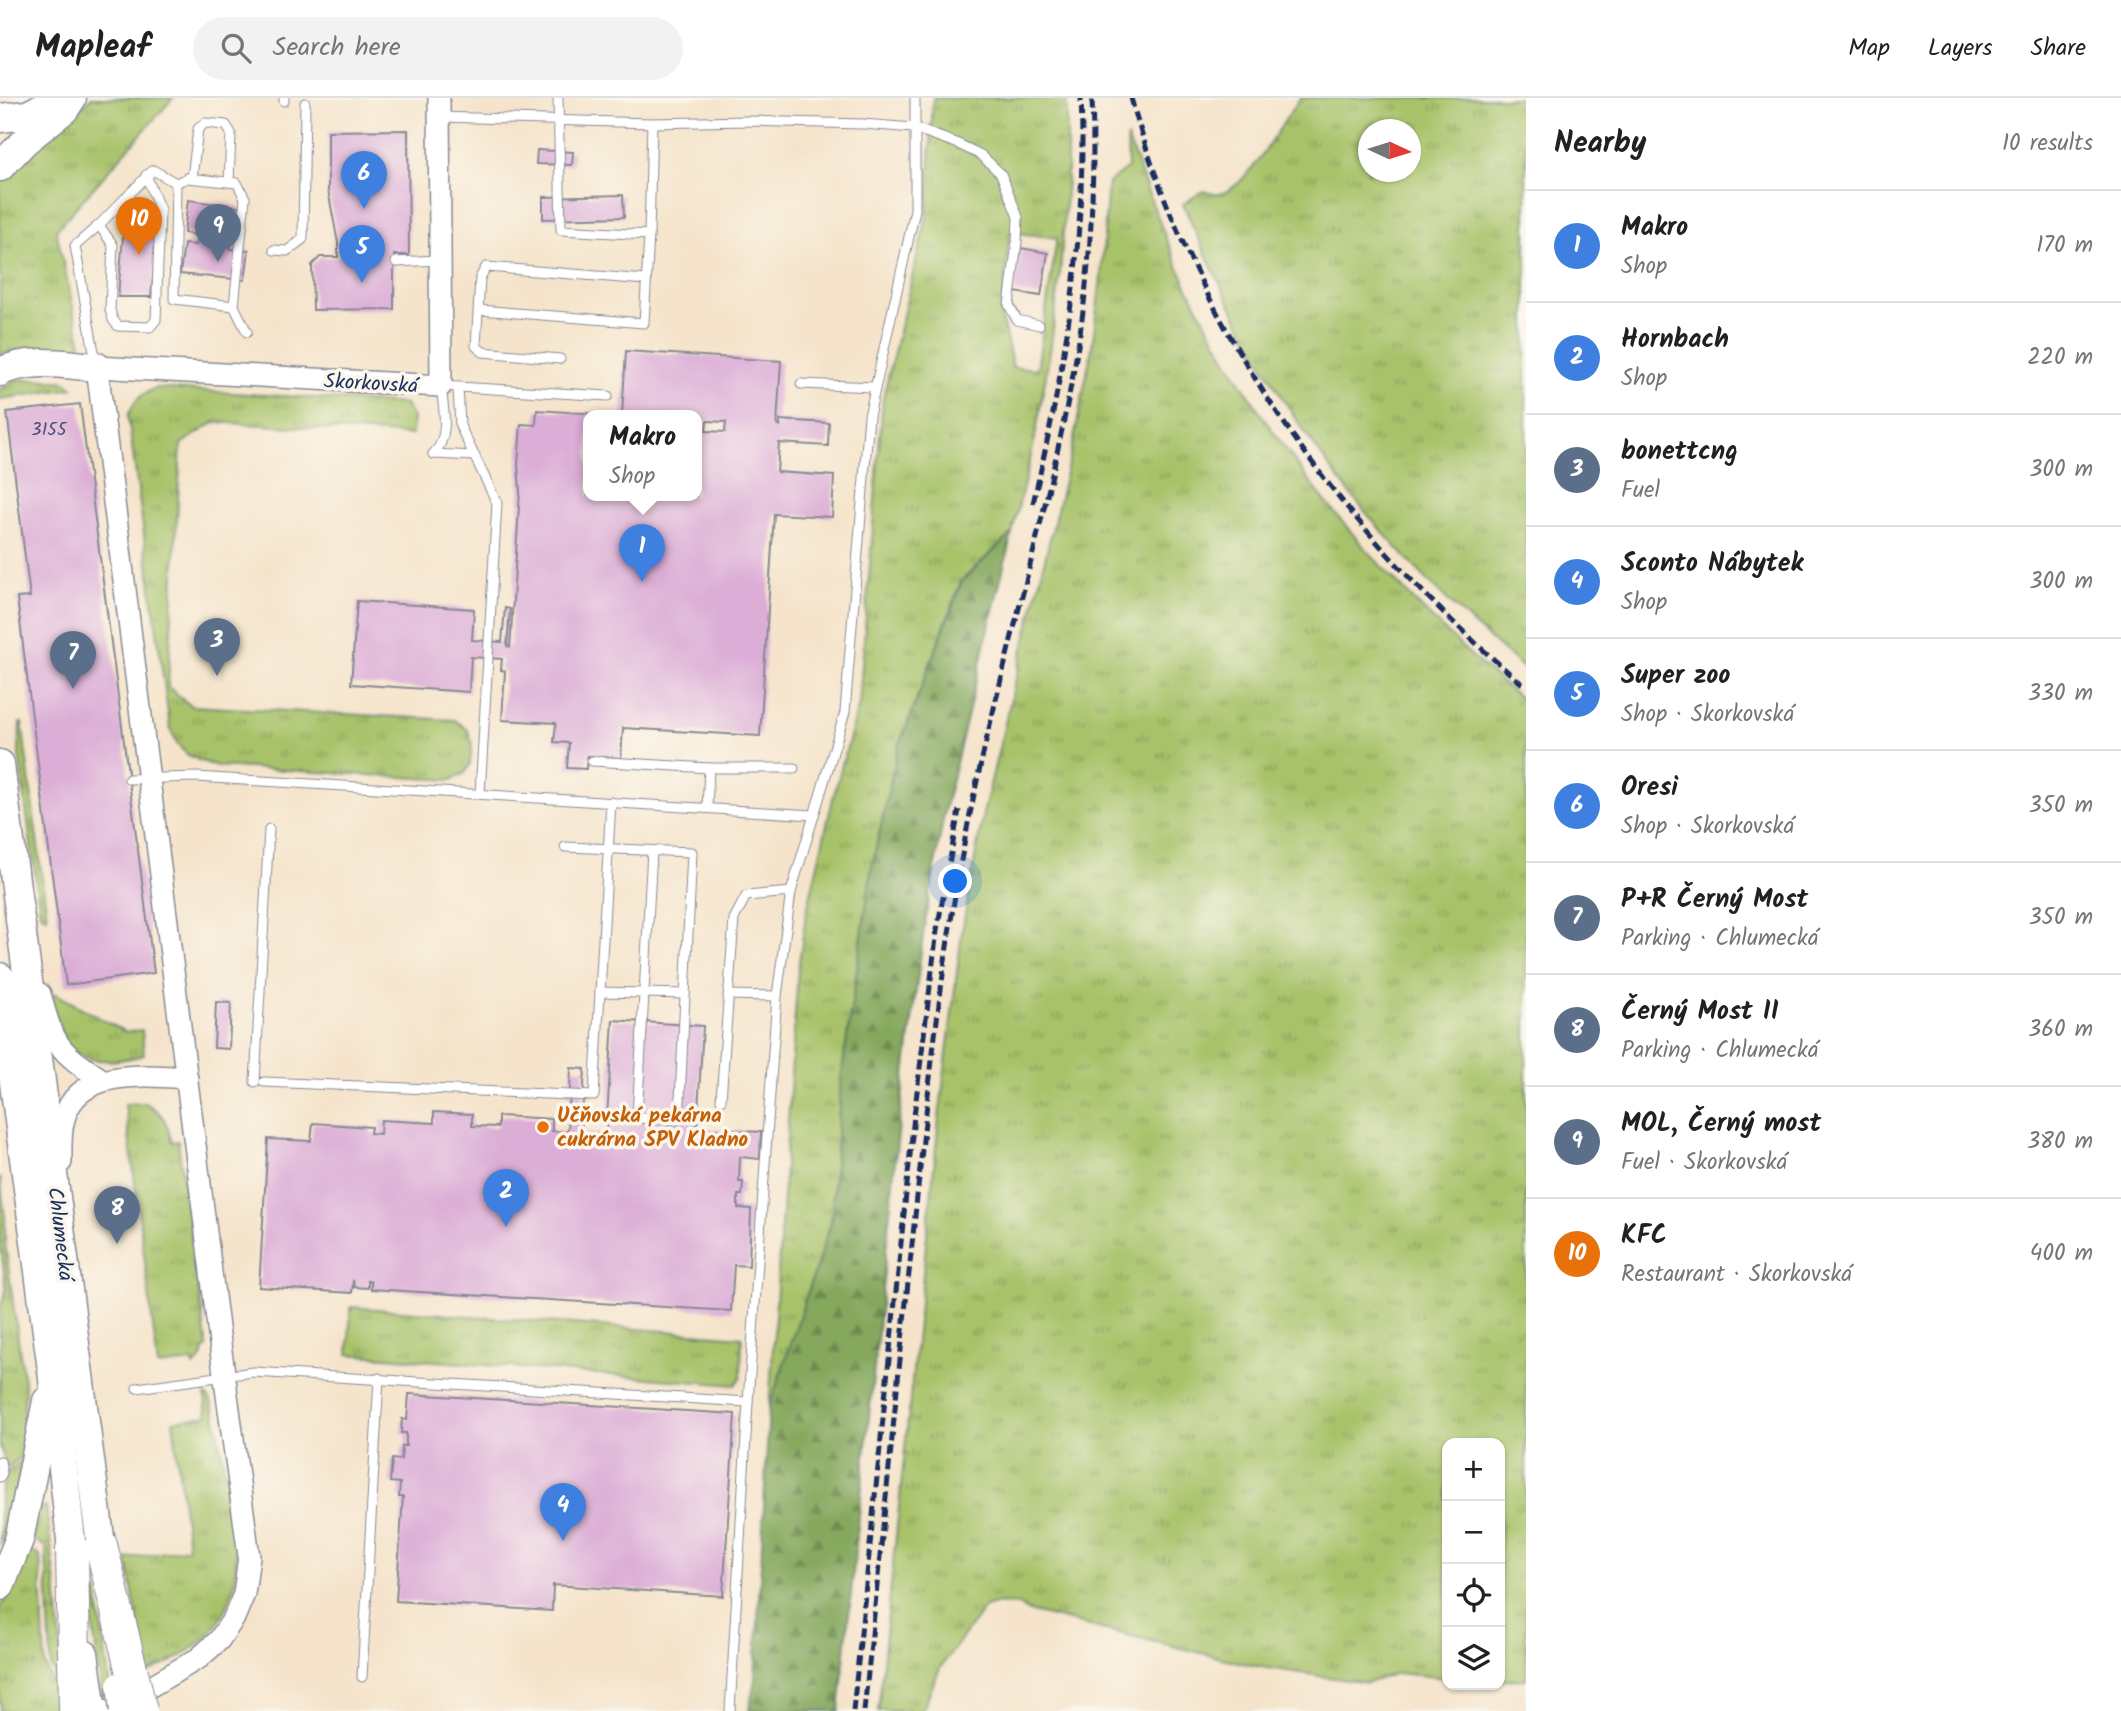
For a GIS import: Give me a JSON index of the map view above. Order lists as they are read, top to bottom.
{
  "streets": {
    "main road": ["Chlumecká"],
    "street": ["Skorkovská"]
  },
  "places": ["Učňovská pekárna cukrárna SPV Kladno"],
  "house_numbers": ["3155"],
  "north": "right",
  "page": {
    "header": "Mapleaf",
    "search": "Search here",
    "nav": ["Map", "Layers", "Share"],
    "heading": ["Nearby", "10 results"],
    "pins": [
      "6",
      "10",
      "9",
      "5",
      "1",
      "3",
      "7",
      "2",
      "8",
      "4"
    ],
    "list": [
      {
        "mark": "1",
        "name": "Makro",
        "note": "Shop",
        "value": "170 m"
      },
      {
        "mark": "2",
        "name": "Hornbach",
        "note": "Shop",
        "value": "220 m"
      },
      {
        "mark": "3",
        "name": "bonettcng",
        "note": "Fuel",
        "value": "300 m"
      },
      {
        "mark": "4",
        "name": "Sconto Nábytek",
        "note": "Shop",
        "value": "300 m"
      },
      {
        "mark": "5",
        "name": "Super zoo",
        "note": "Shop · Skorkovská",
        "value": "330 m"
      },
      {
        "mark": "6",
        "name": "Oresi",
        "note": "Shop · Skorkovská",
        "value": "350 m"
      },
      {
        "mark": "7",
        "name": "P+R Černý Most",
        "note": "Parking · Chlumecká",
        "value": "350 m"
      },
      {
        "mark": "8",
        "name": "Černý Most II",
        "note": "Parking · Chlumecká",
        "value": "360 m"
      },
      {
        "mark": "9",
        "name": "MOL, Černý most",
        "note": "Fuel · Skorkovská",
        "value": "380 m"
      },
      {
        "mark": "10",
        "name": "KFC",
        "note": "Restaurant · Skorkovská",
        "value": "400 m"
      }
    ],
    "popup": ["Makro", "Shop"],
    "map_buttons": ["+", "−"]
  }
}
